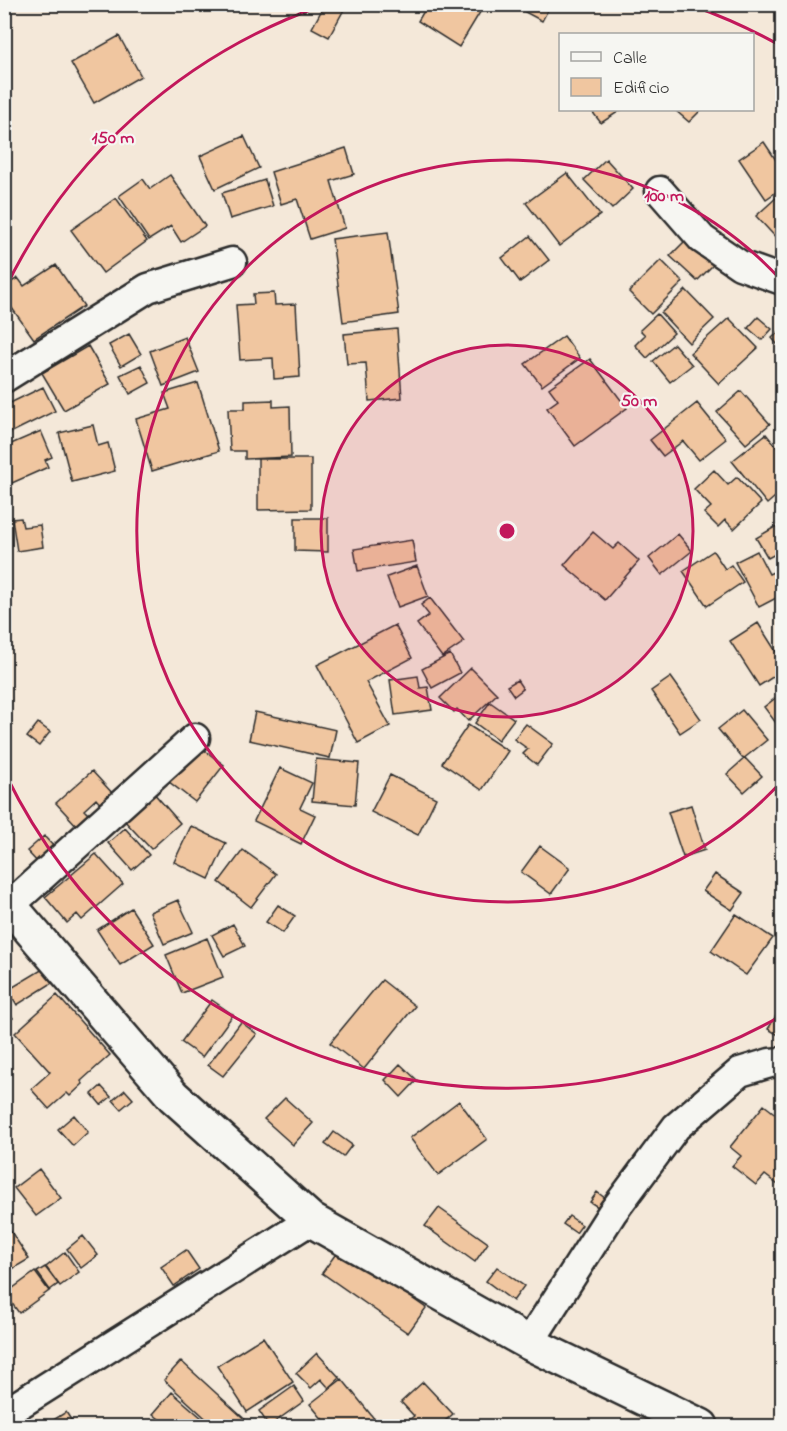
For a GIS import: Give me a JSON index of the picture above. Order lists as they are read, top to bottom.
{
  "legend": ["Calle", "Edificio"],
  "rings": ["150 m", "100 m", "50 m"]
}
